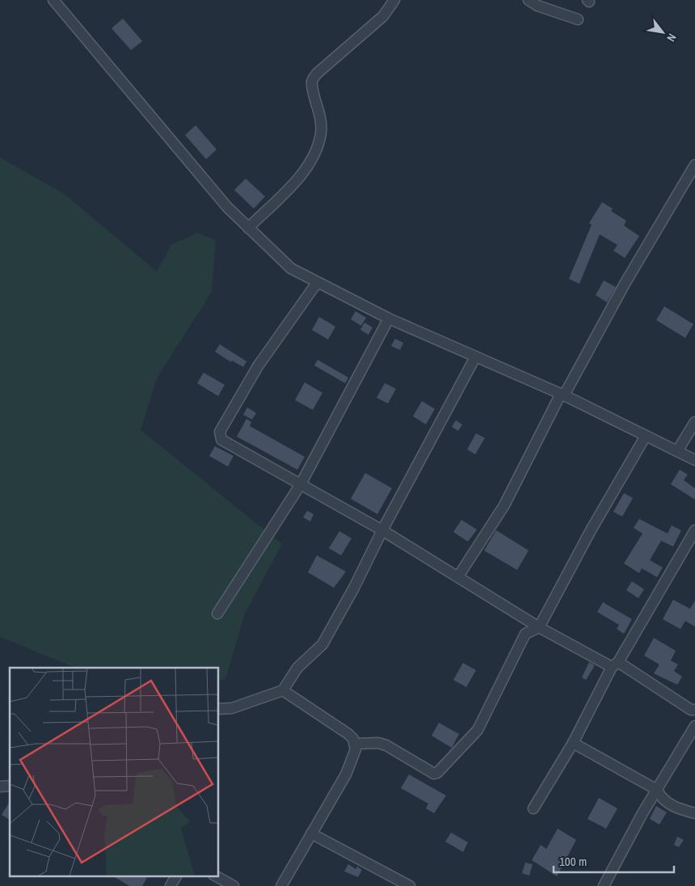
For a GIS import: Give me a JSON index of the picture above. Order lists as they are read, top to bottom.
{
  "scale_bar": "100 m",
  "north": "bottom right"
}
